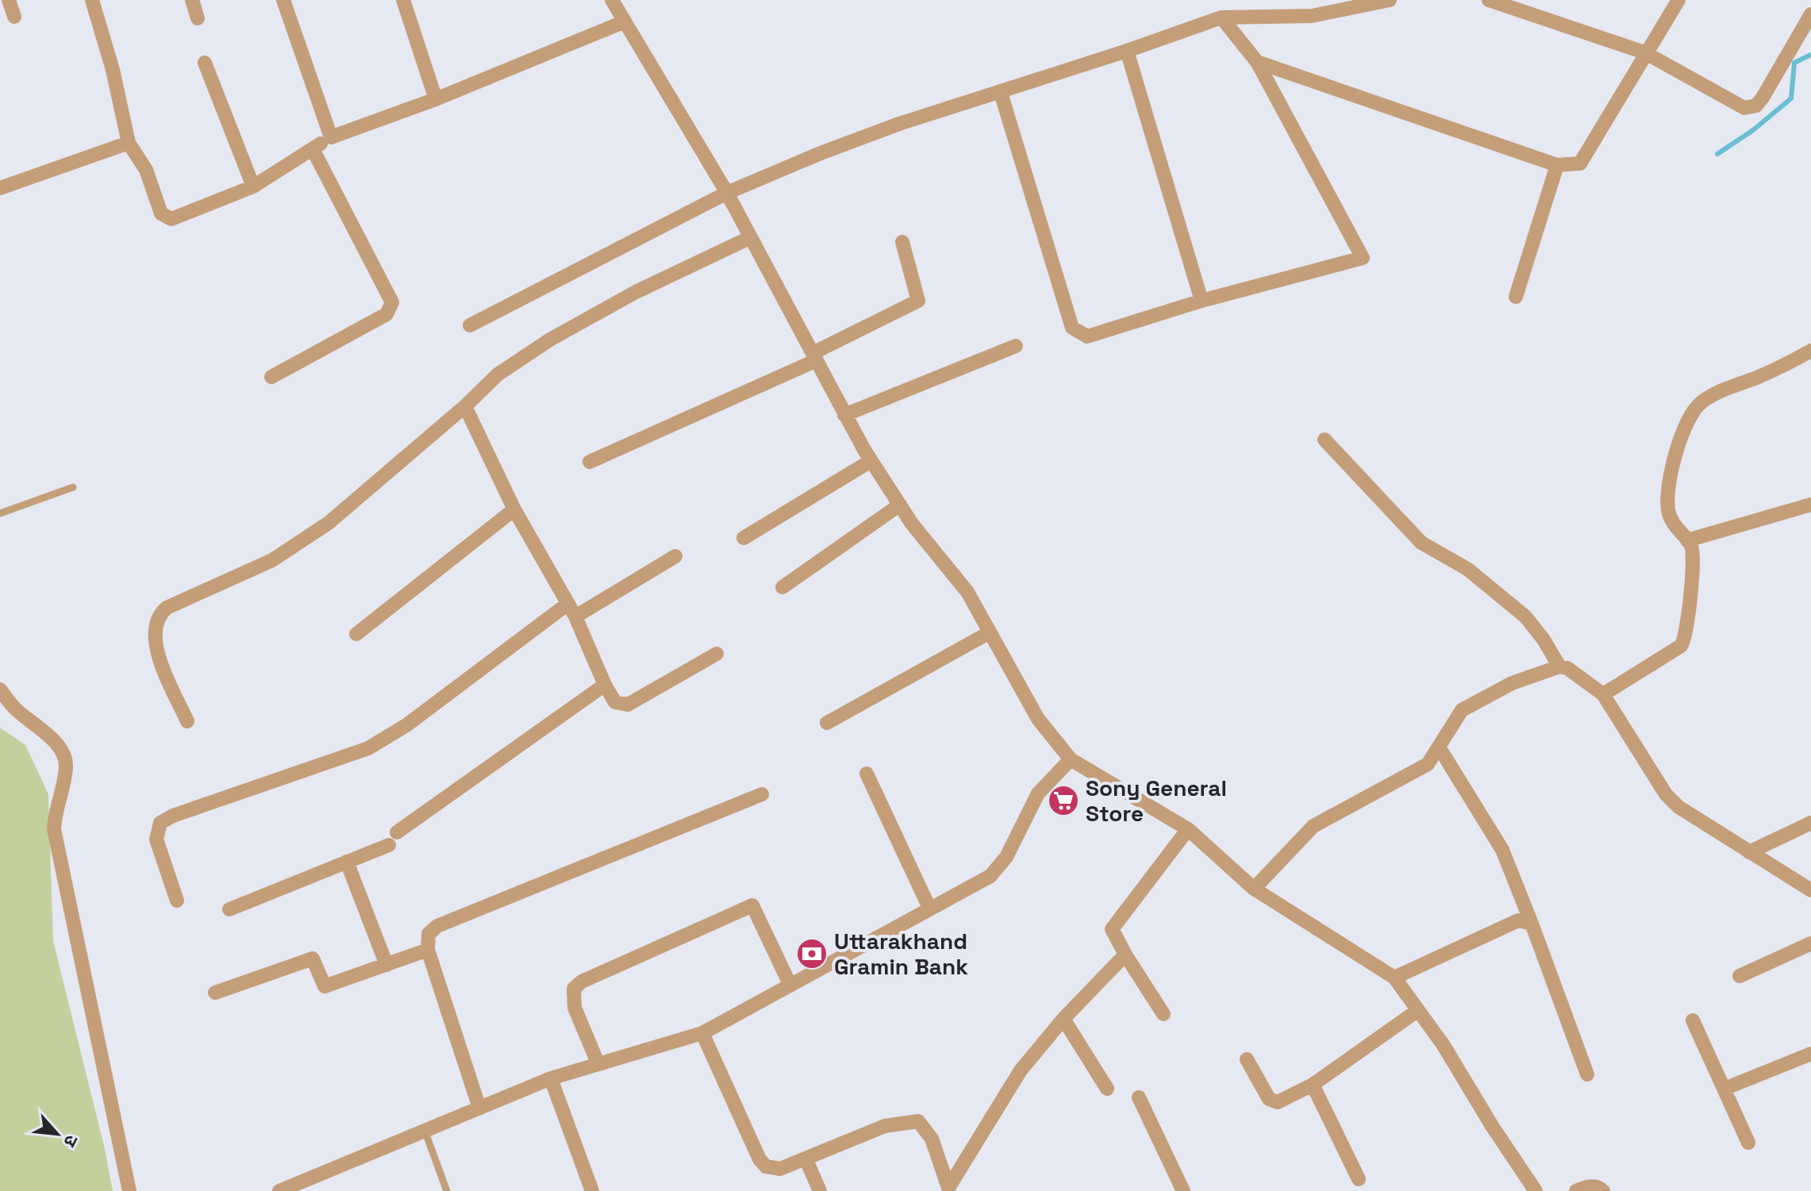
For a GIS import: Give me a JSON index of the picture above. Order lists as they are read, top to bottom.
{
  "places": {
    "supermarket": ["Sony General Store"],
    "bank": ["Uttarakhand Gramin Bank"]
  },
  "north": "bottom right"
}
